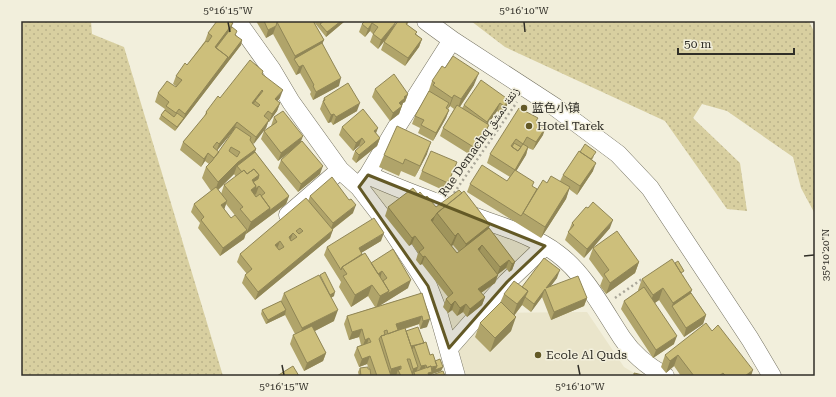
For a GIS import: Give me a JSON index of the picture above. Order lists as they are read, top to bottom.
{
  "streets": {
    "path": ["Rue Demachq زنقة دمشق"]
  },
  "places": ["蓝色小镇", "Hotel Tarek", "Ecole Al Quds"],
  "scale_bar": "50 m",
  "coordinates": ["5°16'15\"W", "5°16'10\"W", "35°10'20\"N"]
}
